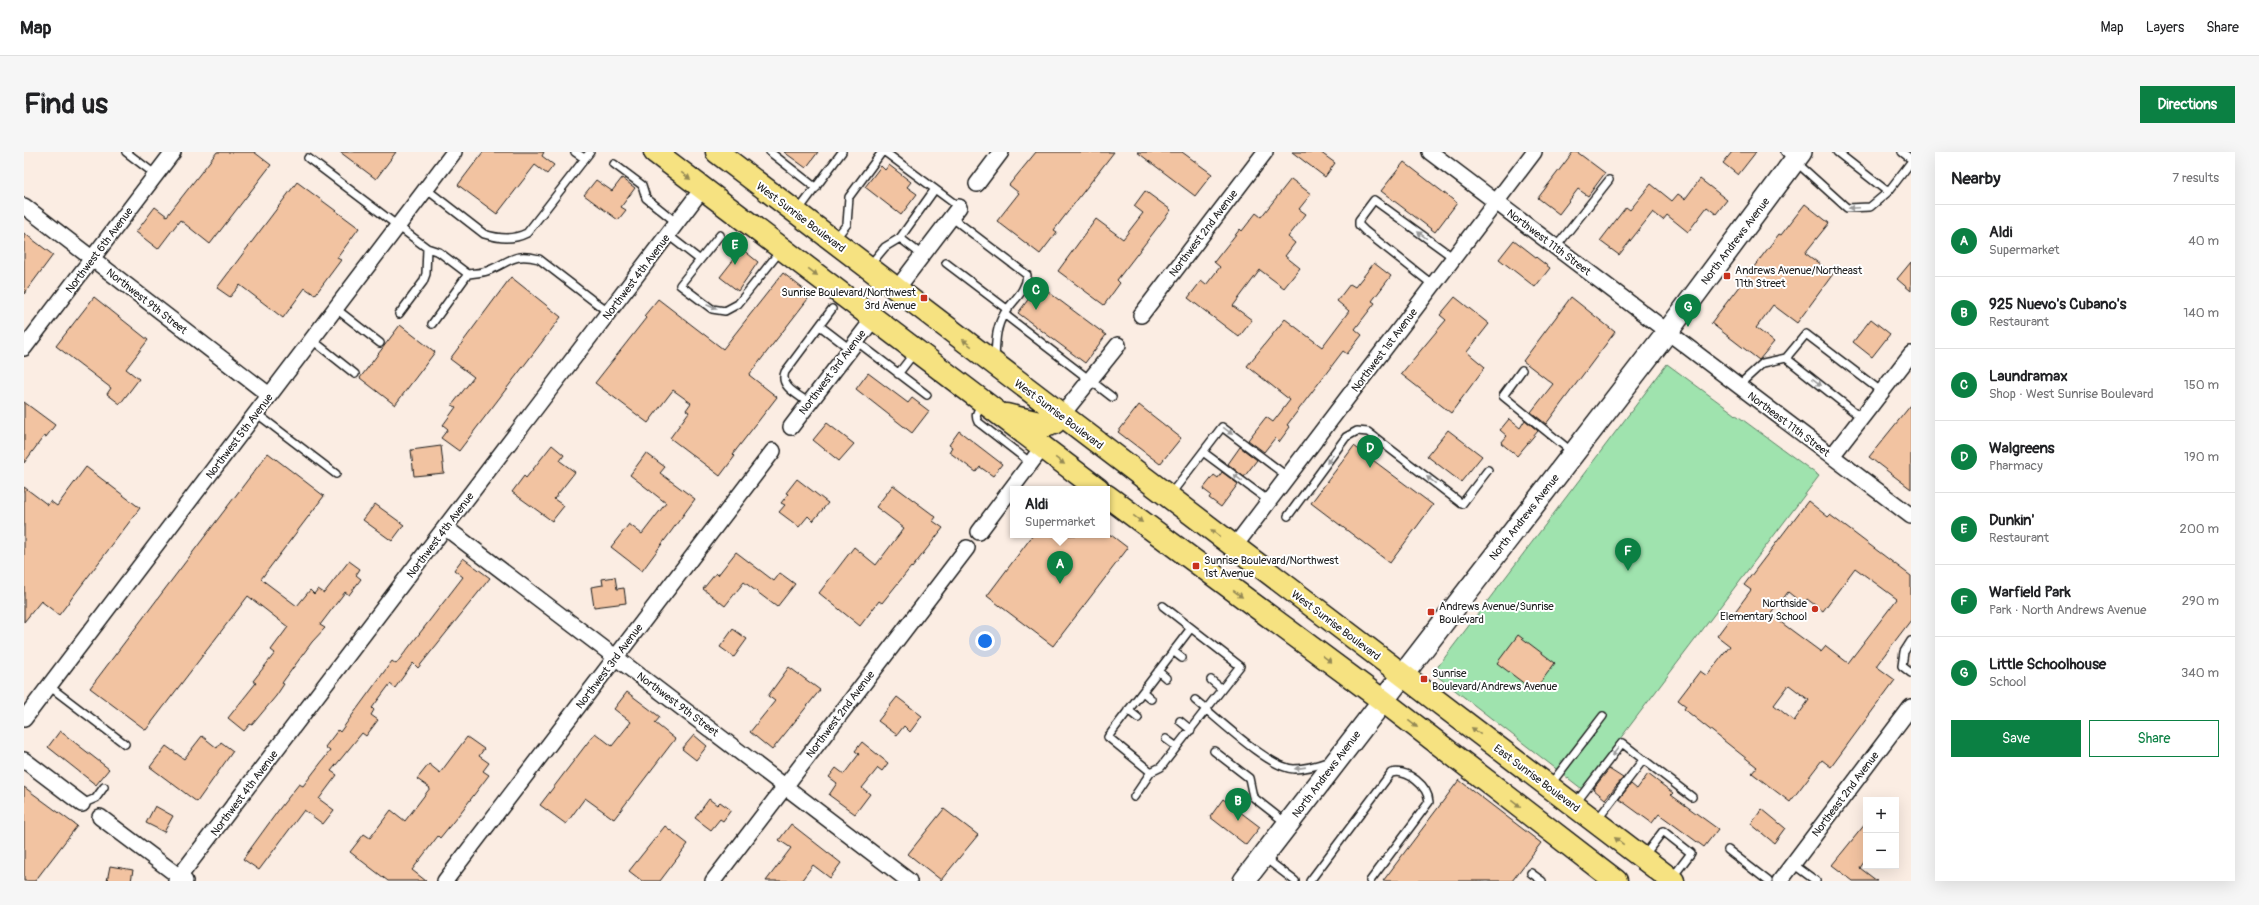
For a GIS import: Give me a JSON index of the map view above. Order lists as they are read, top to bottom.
{
  "streets": {
    "main road": ["West Sunrise Boulevard", "North Andrews Avenue", "East Sunrise Boulevard"],
    "street": [
      "Northwest 2nd Avenue",
      "Northwest 11th Street",
      "Northwest 6th Avenue",
      "Northwest 4th Avenue",
      "Northwest 9th Street",
      "Northwest 1st Avenue",
      "Northwest 3rd Avenue",
      "Northeast 11th Street",
      "Northwest 5th Avenue",
      "Northeast 2nd Avenue"
    ]
  },
  "crossings": [
    ["West Sunrise Boulevard", "North Andrews Avenue"],
    ["West Sunrise Boulevard", "Northwest 1st Avenue"],
    ["West Sunrise Boulevard", "East Sunrise Boulevard"],
    ["Northwest 2nd Avenue", "Northwest 9th Street"],
    ["North Andrews Avenue", "Northwest 11th Street"],
    ["North Andrews Avenue", "Northeast 11th Street"],
    ["North Andrews Avenue", "East Sunrise Boulevard"],
    ["Northwest 11th Street", "Northwest 1st Avenue"],
    ["Northwest 11th Street", "Northeast 11th Street"],
    ["Northwest 6th Avenue", "Northwest 9th Street"],
    ["Northwest 4th Avenue", "Northwest 9th Street"],
    ["Northwest 9th Street", "Northwest 3rd Avenue"],
    ["Northwest 9th Street", "Northwest 5th Avenue"]
  ],
  "places": {
    "transit": [
      "Andrews Avenue/Northeast 11th Street",
      "Sunrise Boulevard/Northwest 3rd Avenue",
      "Sunrise Boulevard/Northwest 1st Avenue",
      "Andrews Avenue/Sunrise Boulevard",
      "Sunrise Boulevard/Andrews Avenue"
    ],
    "other": ["Northside Elementary School"]
  },
  "page": {
    "header": "Map",
    "nav": ["Map", "Layers", "Share"],
    "buttons": [
      "Directions",
      ["Save", "Share"]
    ],
    "title": "Find us",
    "heading": ["Nearby", "7 results"],
    "list": [
      {
        "mark": "A",
        "name": "Aldi",
        "note": "Supermarket",
        "value": "40 m"
      },
      {
        "mark": "B",
        "name": "925 Nuevo's Cubano's",
        "note": "Restaurant",
        "value": "140 m"
      },
      {
        "mark": "C",
        "name": "Laundramax",
        "note": "Shop · West Sunrise Boulevard",
        "value": "150 m"
      },
      {
        "mark": "D",
        "name": "Walgreens",
        "note": "Pharmacy",
        "value": "190 m"
      },
      {
        "mark": "E",
        "name": "Dunkin'",
        "note": "Restaurant",
        "value": "200 m"
      },
      {
        "mark": "F",
        "name": "Warfield Park",
        "note": "Park · North Andrews Avenue",
        "value": "290 m"
      },
      {
        "mark": "G",
        "name": "Little Schoolhouse",
        "note": "School",
        "value": "340 m"
      }
    ],
    "pins": [
      "E",
      "C",
      "G",
      "D",
      "F",
      "A",
      "B"
    ],
    "popup": ["Aldi", "Supermarket"],
    "map_buttons": ["+", "−"]
  }
}
